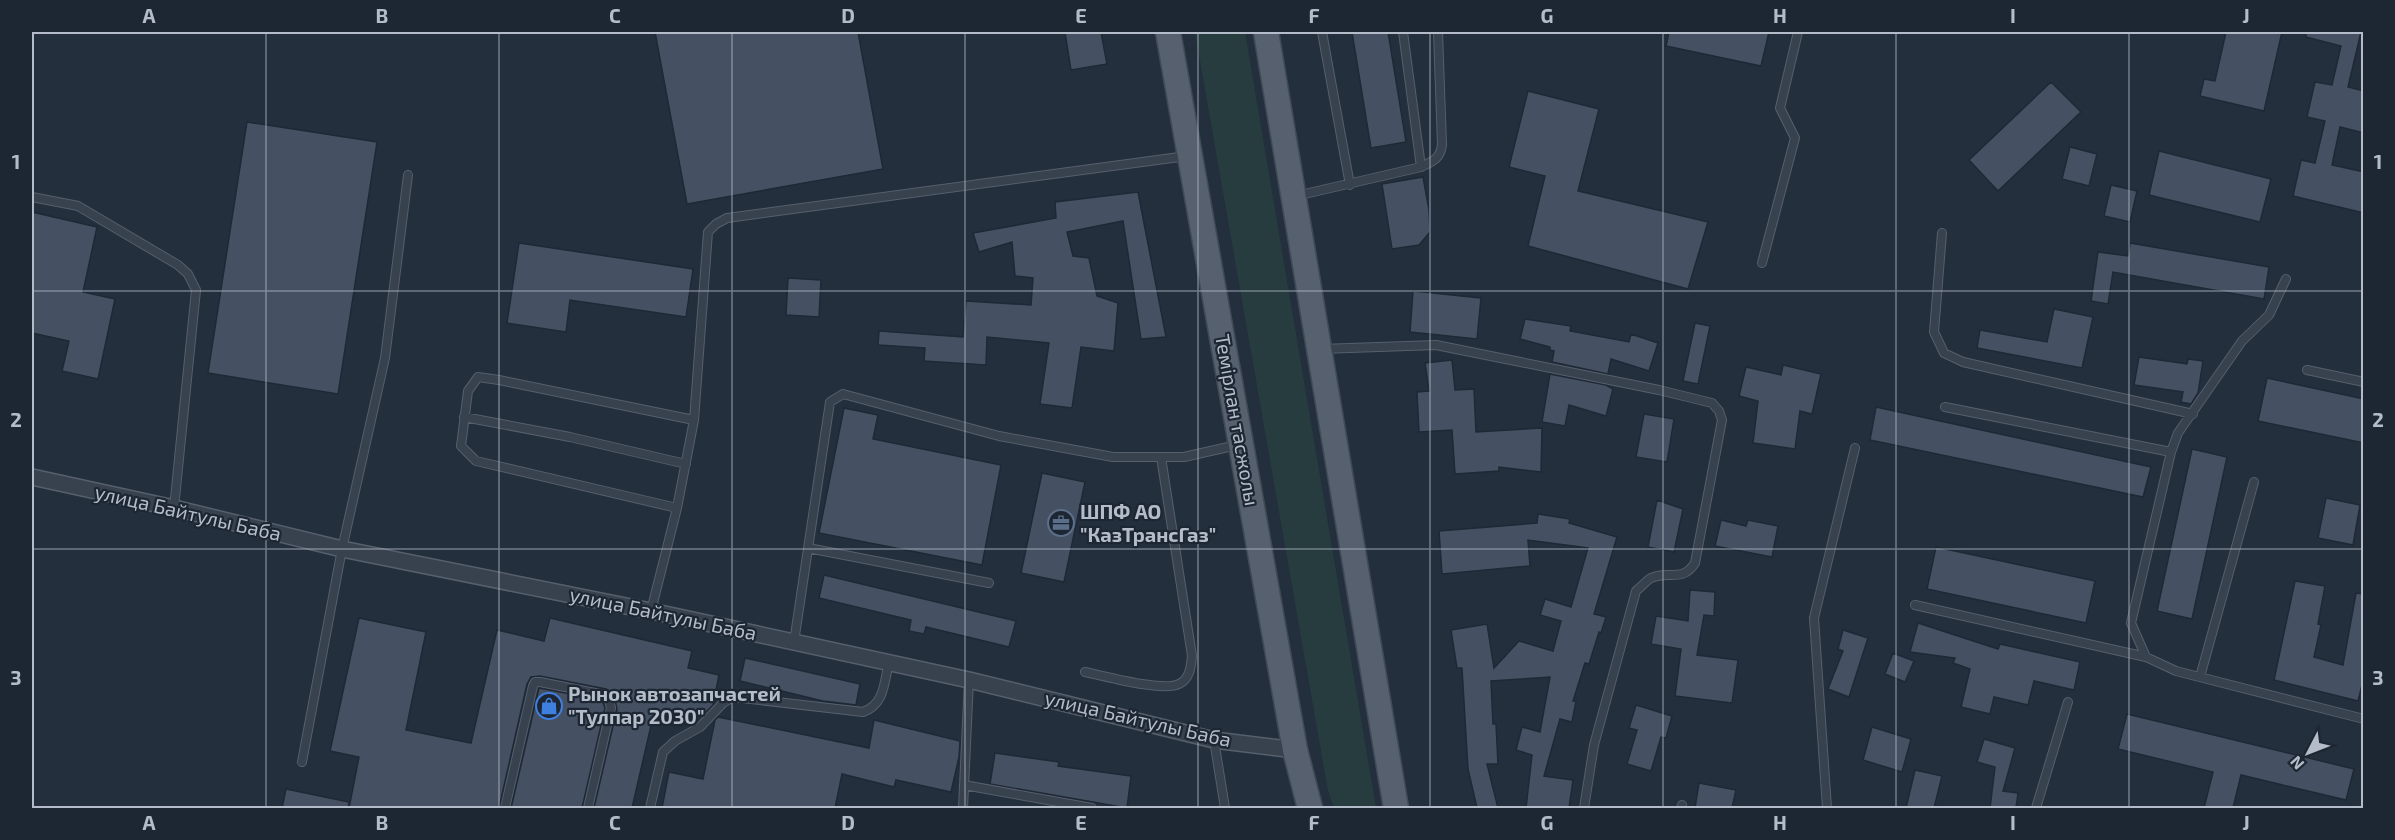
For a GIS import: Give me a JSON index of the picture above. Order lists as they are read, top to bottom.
{
  "streets": {
    "main road": ["Темірлан тасжолы"],
    "street": ["улица Байтулы Баба"]
  },
  "crossings": [
    ["Темірлан тасжолы", "улица Байтулы Баба"]
  ],
  "places": {
    "office": ["ШПФ АО \"КазТрансГаз\""],
    "shop": ["Рынок автозапчастей \"Тулпар 2030\""]
  },
  "north": "bottom left",
  "grid": {
    "columns": [
      "A",
      "B",
      "C",
      "D",
      "E",
      "F",
      "G",
      "H",
      "I",
      "J"
    ],
    "rows": ["1", "2", "3"]
  }
}
